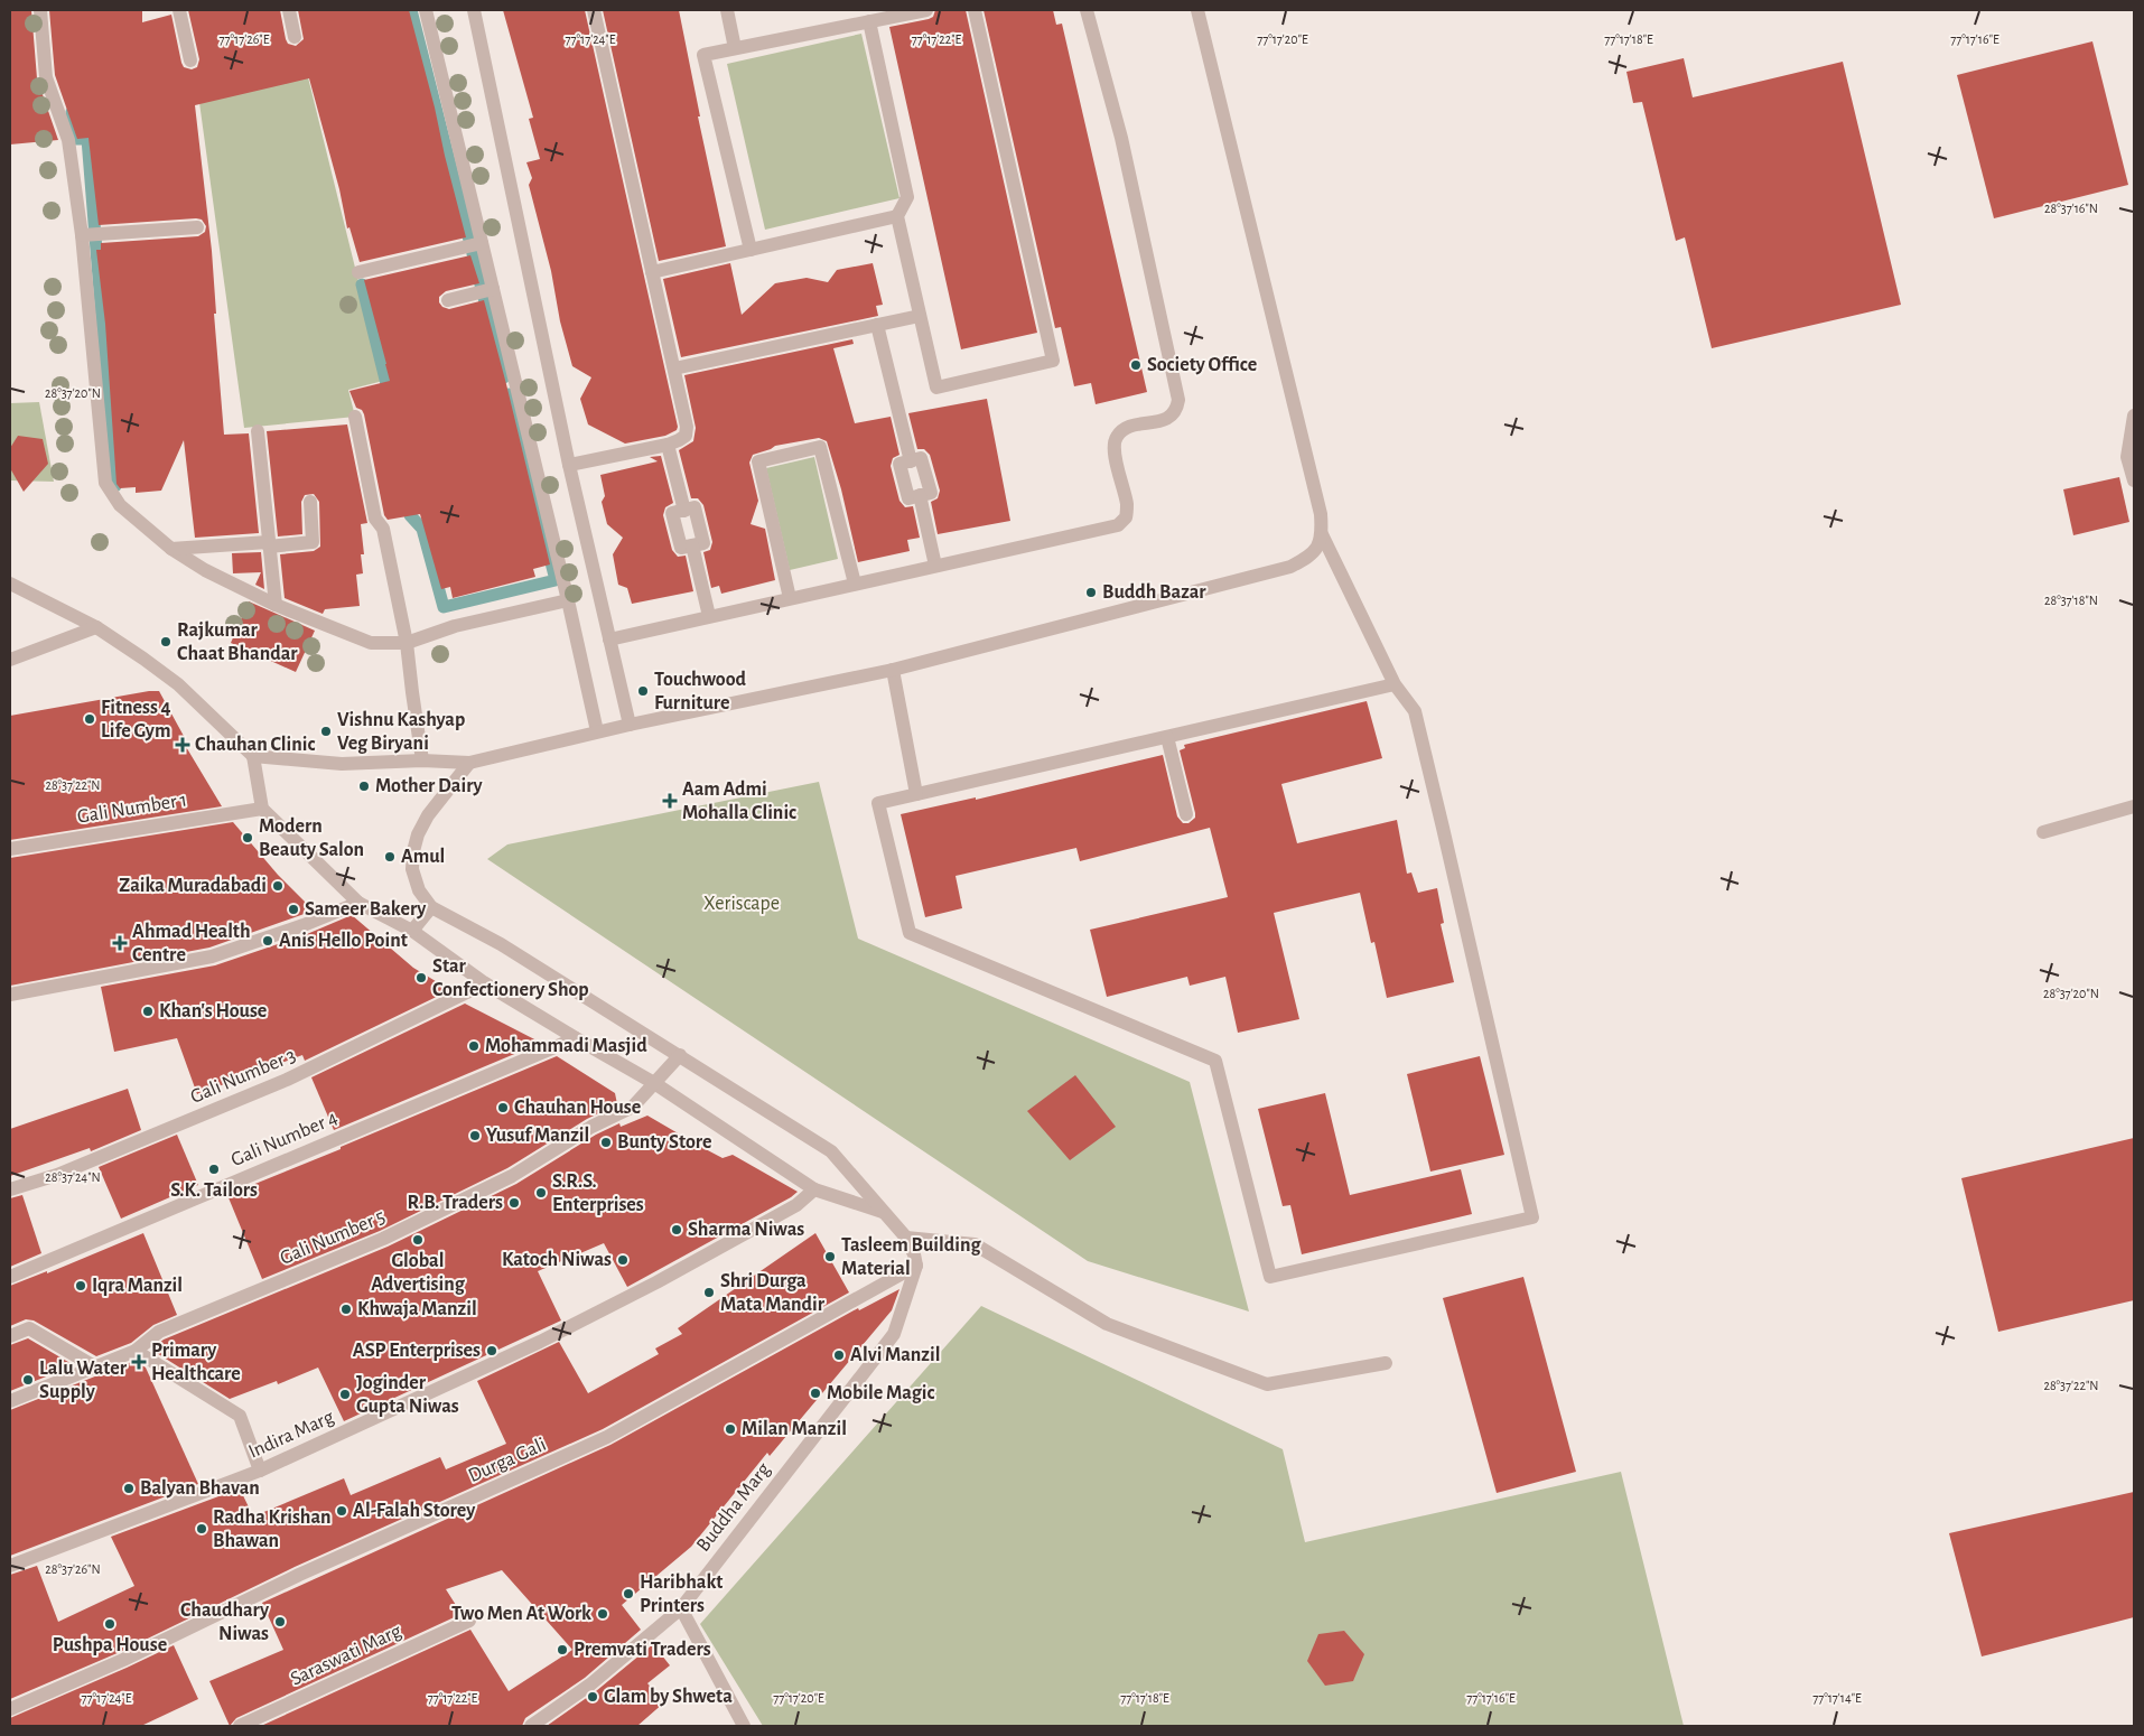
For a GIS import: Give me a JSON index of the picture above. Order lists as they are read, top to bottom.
{
  "streets": {
    "street": [
      "Gali Number 1",
      "Gali Number 3",
      "Gali Number 4",
      "Gali Number 5",
      "Indira Marg",
      "Durga Gali",
      "Buddha Marg",
      "Saraswati Marg"
    ]
  },
  "crossings": [
    ["Durga Gali", "Buddha Marg"]
  ],
  "parks": ["Xeriscape"],
  "places": {
    "other": [
      "Society Office",
      "Buddh Bazar",
      "Rajkumar Chaat Bhandar",
      "Touchwood Furniture",
      "Fitness 4 Life Gym",
      "Vishnu Kashyap Veg Biryani",
      "Mother Dairy",
      "Modern Beauty Salon",
      "Amul",
      "Zaika Muradabadi",
      "Sameer Bakery",
      "Anis Hello Point",
      "Star Confectionery Shop",
      "Khan's House",
      "Mohammadi Masjid",
      "Chauhan House",
      "Yusuf Manzil",
      "Bunty Store",
      "S.K. Tailors",
      "S.R.S. Enterprises",
      "R.B. Traders",
      "Sharma Niwas",
      "Global Advertising",
      "Tasleem Building Material",
      "Katoch Niwas",
      "Iqra Manzil",
      "Shri Durga Mata Mandir",
      "Khwaja Manzil",
      "ASP Enterprises",
      "Alvi Manzil",
      "Lalu Water Supply",
      "Mobile Magic",
      "Joginder Gupta Niwas",
      "Milan Manzil",
      "Balyan Bhavan",
      "Al-Falah Storey",
      "Radha Krishan Bhawan",
      "Haribhakt Printers",
      "Two Men At Work",
      "Chaudhary Niwas",
      "Pushpa House",
      "Premvati Traders",
      "Glam by Shweta"
    ],
    "health": [
      "Chauhan Clinic",
      "Aam Admi Mohalla Clinic",
      "Ahmad Health Centre",
      "Primary Healthcare"
    ]
  },
  "coordinates": [
    "77°17'26\"E",
    "77°17'24\"E",
    "77°17'22\"E",
    "77°17'20\"E",
    "77°17'18\"E",
    "77°17'16\"E",
    "28°37'16\"N",
    "28°37'20\"N",
    "28°37'18\"N",
    "28°37'22\"N",
    "28°37'24\"N",
    "28°37'26\"N",
    "77°17'14\"E"
  ]
}
